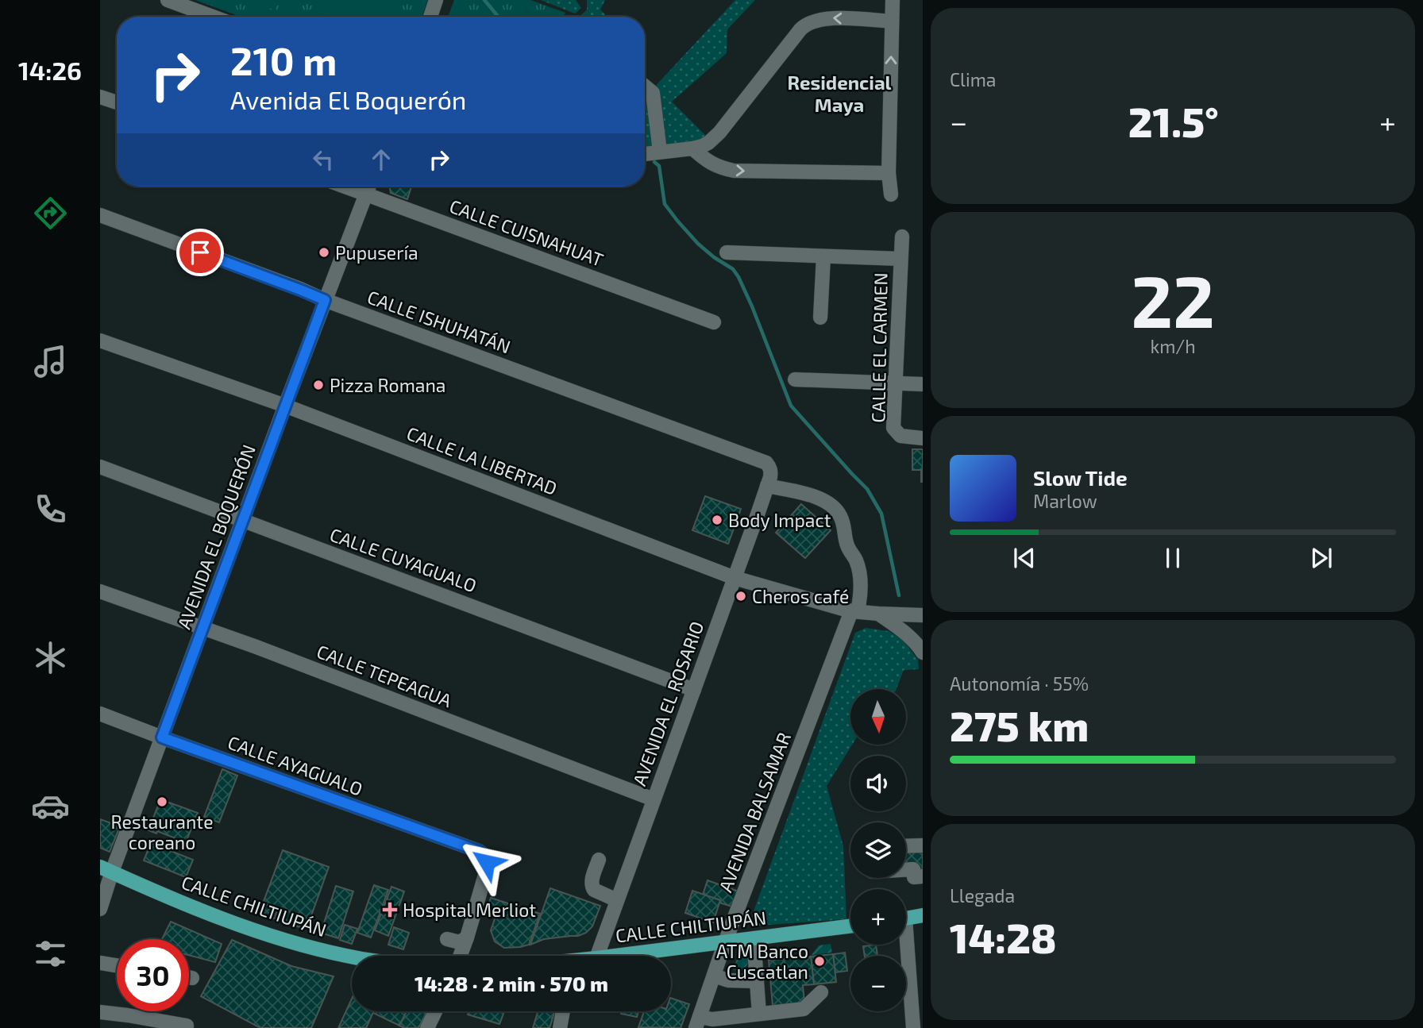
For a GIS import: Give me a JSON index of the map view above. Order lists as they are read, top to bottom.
{
  "streets": {
    "main road": ["CALLE CHILTIUPÁN"],
    "street": [
      "CALLE CUISNAHUAT",
      "CALLE ISHUHATÁN",
      "CALLE EL CARMEN",
      "CALLE LA LIBERTAD",
      "AVENIDA EL BOQUERÓN",
      "CALLE CUYAGUALO",
      "CALLE TEPEAGUA",
      "AVENIDA EL ROSARIO",
      "CALLE AYAGUALO",
      "AVENIDA BALSAMAR"
    ]
  },
  "crossings": [
    ["CALLE CUISNAHUAT", "AVENIDA EL BOQUERÓN"],
    ["CALLE ISHUHATÁN", "AVENIDA EL BOQUERÓN"],
    ["CALLE ISHUHATÁN", "AVENIDA EL ROSARIO"],
    ["CALLE LA LIBERTAD", "AVENIDA EL BOQUERÓN"],
    ["CALLE LA LIBERTAD", "AVENIDA EL ROSARIO"],
    ["CALLE LA LIBERTAD", "AVENIDA BALSAMAR"],
    ["AVENIDA EL BOQUERÓN", "CALLE CUYAGUALO"],
    ["AVENIDA EL BOQUERÓN", "CALLE TEPEAGUA"],
    ["AVENIDA EL BOQUERÓN", "CALLE AYAGUALO"],
    ["AVENIDA EL BOQUERÓN", "CALLE CHILTIUPÁN"],
    ["CALLE CUYAGUALO", "AVENIDA EL ROSARIO"],
    ["CALLE TEPEAGUA", "AVENIDA EL ROSARIO"],
    ["AVENIDA EL ROSARIO", "AVENIDA BALSAMAR"],
    ["AVENIDA BALSAMAR", "CALLE CHILTIUPÁN"]
  ],
  "districts": ["Residencial Maya"],
  "places": {
    "other": [
      "Pupusería",
      "Pizza Romana",
      "Body Impact",
      "Cheros café",
      "Restaurante coreano",
      "ATM Banco Cuscatlan"
    ],
    "health": ["Hospital Merliot"]
  },
  "north": "bottom",
  "page": {
    "tabs": "14:26",
    "tile": [
      "Clima",
      ["22", "km/h"],
      ["Autonomía · 55%", "275 km"],
      ["Llegada", "14:28"]
    ],
    "turn": ["210 m", "Avenida El Boquerón"],
    "heat": ["−", "21.5°", "+"],
    "song": ["Slow Tide", "Marlow"],
    "map_buttons": ["+", "−"],
    "limit": "30",
    "trip": "14:28 · 2 min · 570 m"
  }
}
